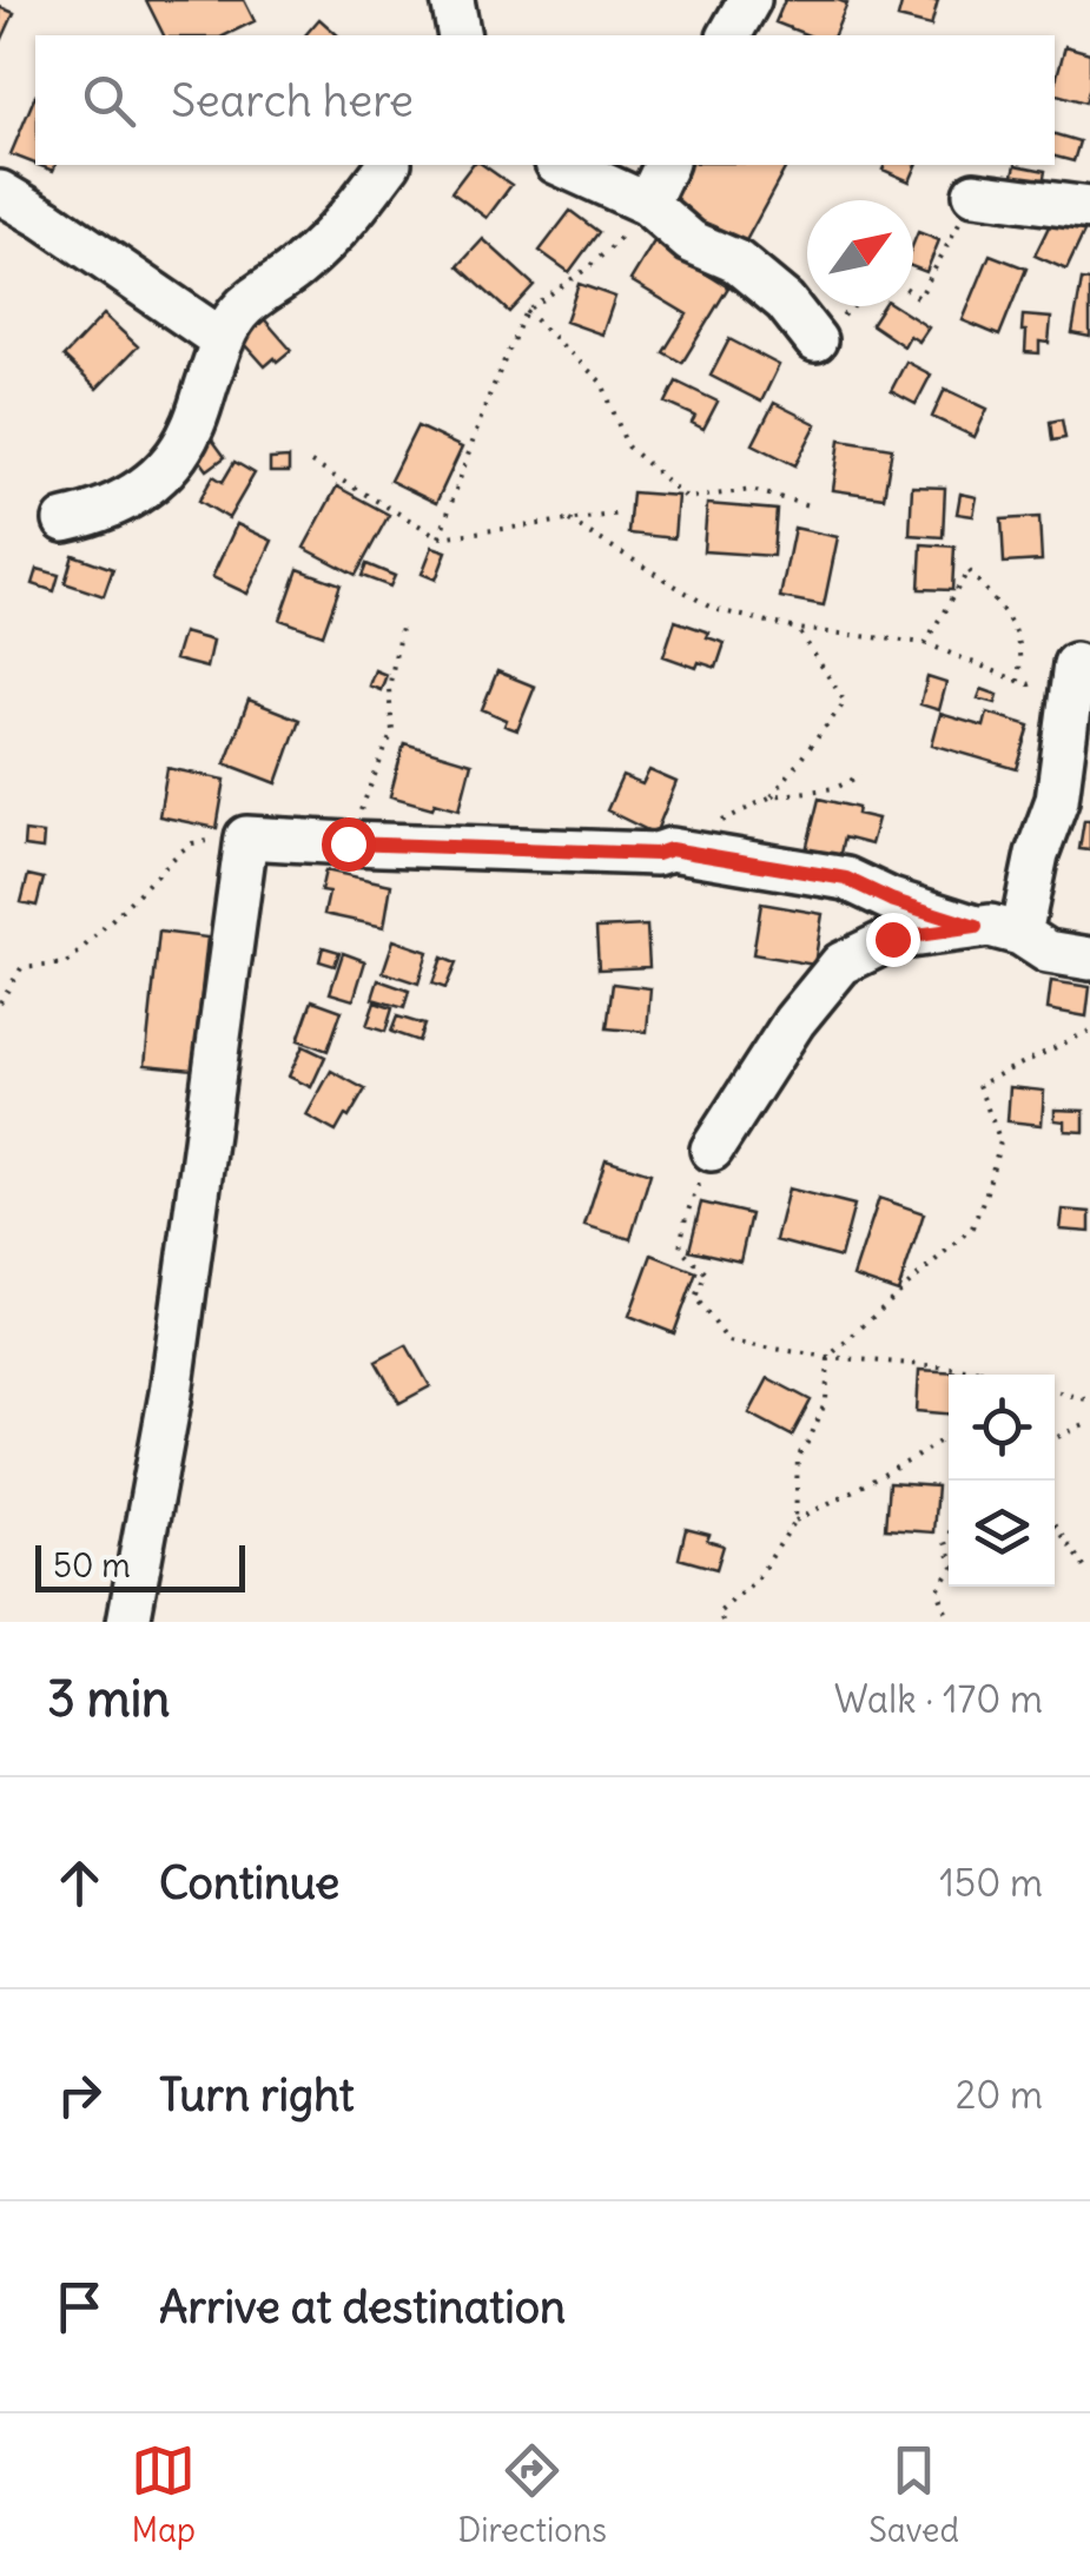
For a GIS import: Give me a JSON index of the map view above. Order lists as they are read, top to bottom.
{
  "scale_bar": "50 m",
  "north": "top right",
  "page": {
    "search": "Search here",
    "scale": "50 m",
    "heading": ["3 min", "Walk · 170 m"],
    "list": [
      ["Continue", "150 m"],
      ["Turn right", "20 m"],
      "Arrive at destination"
    ],
    "nav": ["Map", "Directions", "Saved"]
  }
}
